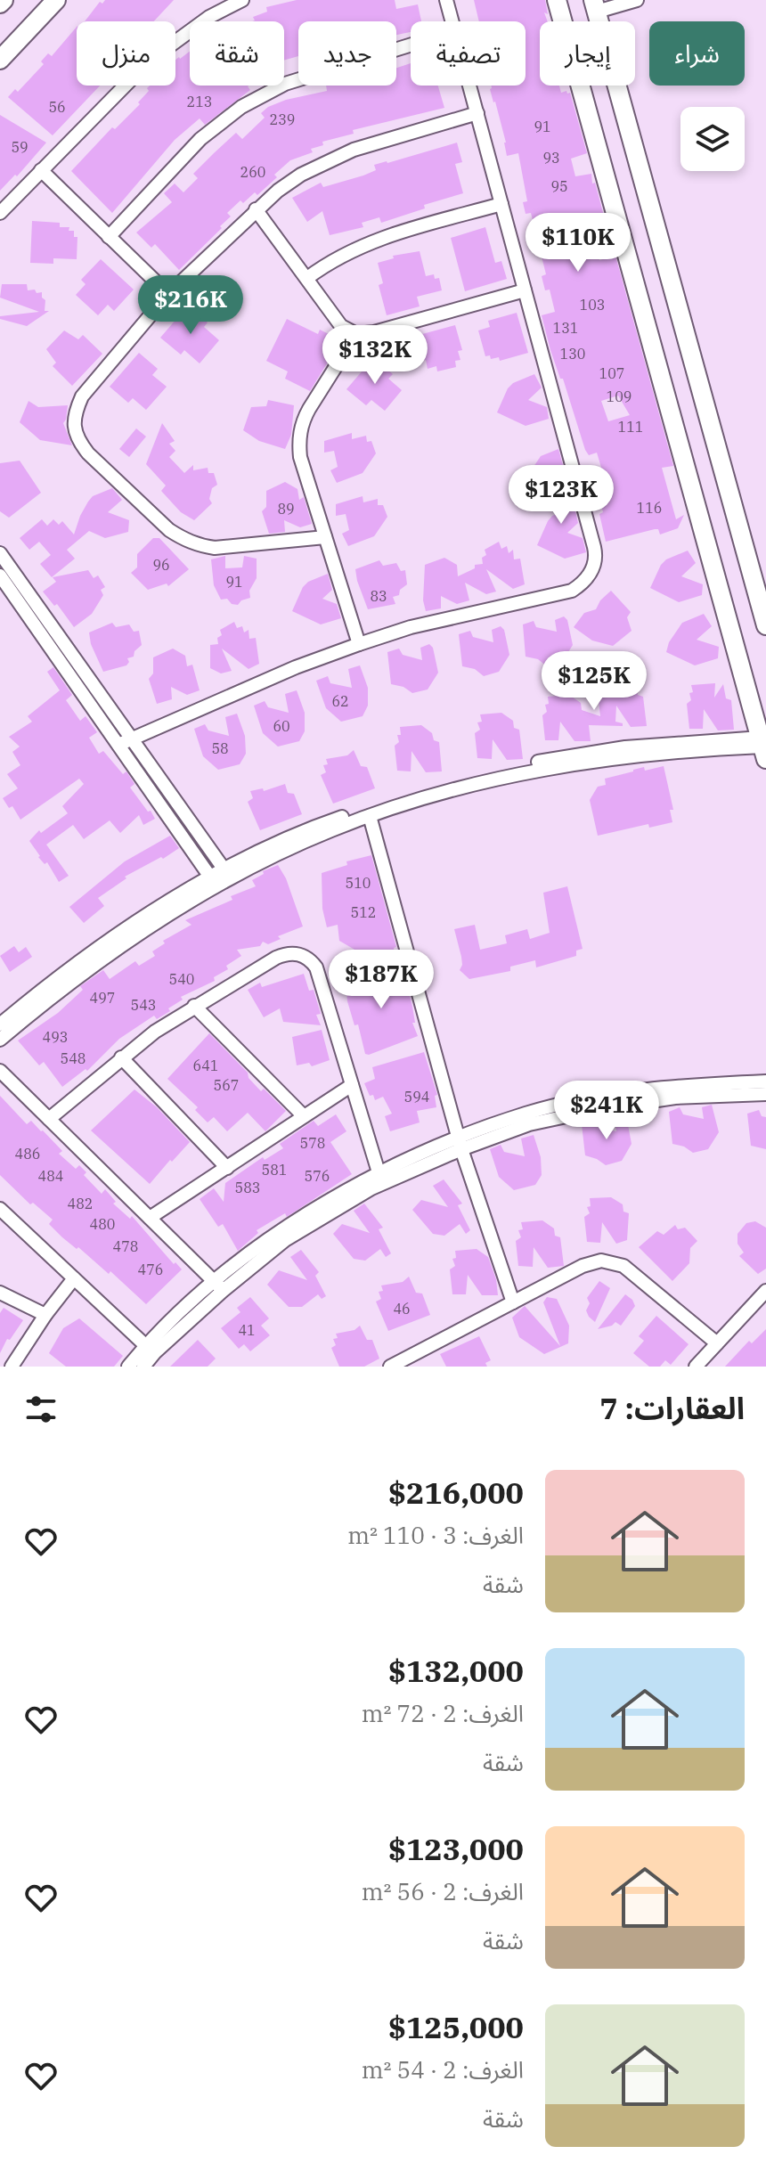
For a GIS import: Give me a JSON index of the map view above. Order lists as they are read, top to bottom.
{
  "house_numbers": [
    "213",
    "56",
    "239",
    "91",
    "59",
    "93",
    "260",
    "95",
    "103",
    "131",
    "130",
    "107",
    "109",
    "111",
    "116",
    "89",
    "96",
    "91",
    "83",
    "62",
    "60",
    "58",
    "510",
    "512",
    "540",
    "497",
    "543",
    "493",
    "548",
    "641",
    "567",
    "594",
    "578",
    "486",
    "581",
    "484",
    "576",
    "583",
    "482",
    "480",
    "478",
    "476",
    "46",
    "41"
  ],
  "page": {
    "chip": [
      "شراء",
      "إيجار",
      "تصفية",
      "جديد",
      "شقة",
      "منزل"
    ],
    "price": [
      "$110K",
      "$216K",
      "$132K",
      "$123K",
      "$125K",
      "$187K",
      "$241K"
    ],
    "heading": "العقارات: 7",
    "list": [
      {
        "name": "$216,000",
        "note": "الغرف: 3 · 110 m² · شقة"
      },
      {
        "name": "$132,000",
        "note": "الغرف: 2 · 72 m² · شقة"
      },
      {
        "name": "$123,000",
        "note": "الغرف: 2 · 56 m² · شقة"
      },
      {
        "name": "$125,000",
        "note": "الغرف: 2 · 54 m² · شقة"
      }
    ]
  }
}
